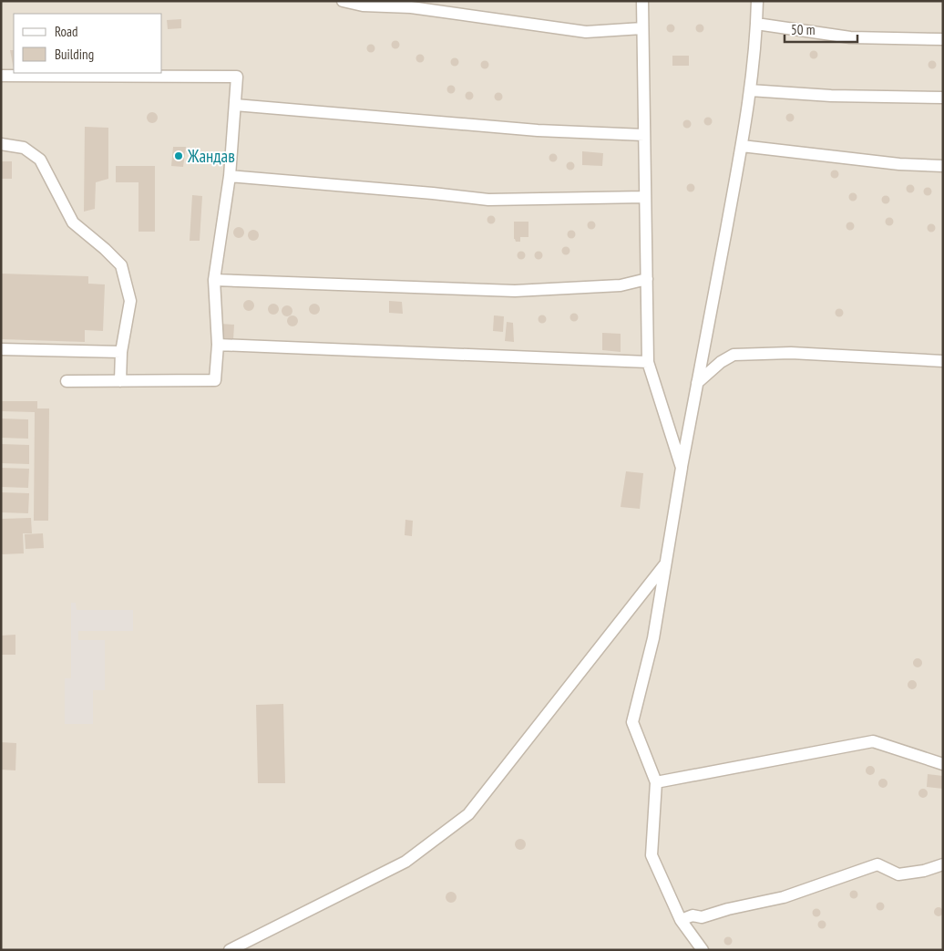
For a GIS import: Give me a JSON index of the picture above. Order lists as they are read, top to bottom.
{
  "places": ["Жандав"],
  "legend": ["Road", "Building"],
  "scale_bar": "50 m"
}
